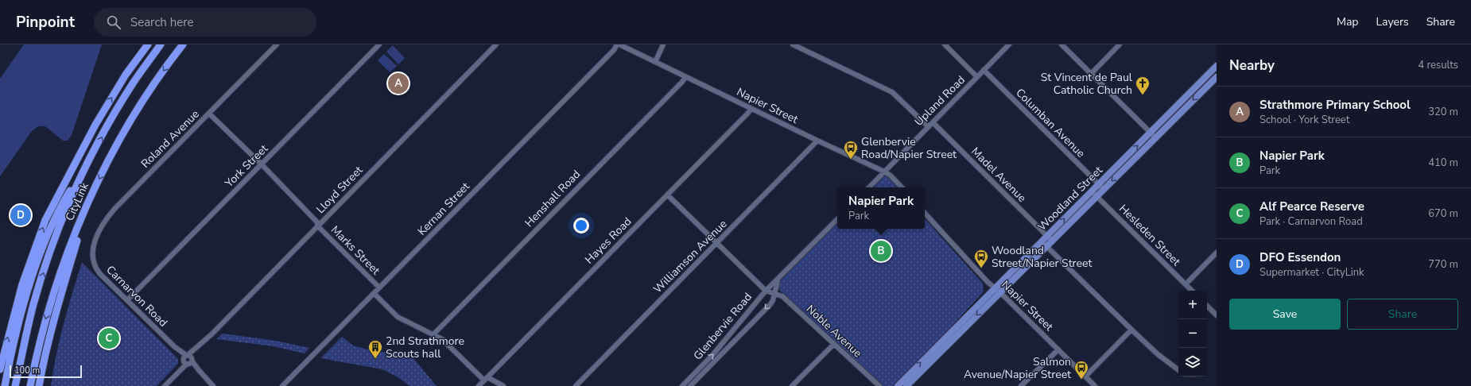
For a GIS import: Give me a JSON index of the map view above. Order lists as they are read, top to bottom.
{
  "streets": {
    "highway": ["CityLink"],
    "main road": ["Woodland Street"],
    "street": [
      "Upland Road",
      "Napier Street",
      "Columban Avenue",
      "Roland Avenue",
      "York Street",
      "Madel Avenue",
      "Lloyd Street",
      "Henshall Road",
      "Kernan Street",
      "Hesleden Street",
      "Hayes Road",
      "Marks Street",
      "Williamson Avenue",
      "Carnarvon Road",
      "Glenbervie Road",
      "Noble Avenue"
    ]
  },
  "crossings": [
    ["Upland Road", "Napier Street"],
    ["Upland Road", "Columban Avenue"],
    ["Upland Road", "Madel Avenue"],
    ["Napier Street", "Henshall Road"],
    ["Napier Street", "Woodland Street"],
    ["Napier Street", "Kernan Street"],
    ["Napier Street", "Hayes Road"],
    ["Napier Street", "Williamson Avenue"],
    ["Columban Avenue", "Woodland Street"],
    ["Roland Avenue", "Marks Street"],
    ["Roland Avenue", "Carnarvon Road"],
    ["York Street", "Marks Street"],
    ["York Street", "Carnarvon Road"],
    ["Madel Avenue", "Woodland Street"],
    ["Lloyd Street", "Marks Street"],
    ["Lloyd Street", "Carnarvon Road"],
    ["Woodland Street", "Hesleden Street"],
    ["Kernan Street", "Marks Street"],
    ["Glenbervie Road", "Noble Avenue"]
  ],
  "places": {
    "church": ["St Vincent de Paul Catholic Church"],
    "bus stop": ["Glenbervie Road/Napier Street", "Woodland Street/Napier Street", "Salmon Avenue/Napier Street"],
    "building": ["2nd Strathmore Scouts hall"]
  },
  "scale_bar": "100 m",
  "page": {
    "header": "Pinpoint",
    "search": "Search here",
    "nav": ["Map", "Layers", "Share"],
    "heading": ["Nearby", "4 results"],
    "pins": [
      "A",
      "D",
      "B",
      "C"
    ],
    "list": [
      {
        "mark": "A",
        "name": "Strathmore Primary School",
        "note": "School · York Street",
        "value": "320 m"
      },
      {
        "mark": "B",
        "name": "Napier Park",
        "note": "Park",
        "value": "410 m"
      },
      {
        "mark": "C",
        "name": "Alf Pearce Reserve",
        "note": "Park · Carnarvon Road",
        "value": "670 m"
      },
      {
        "mark": "D",
        "name": "DFO Essendon",
        "note": "Supermarket · CityLink",
        "value": "770 m"
      }
    ],
    "popup": ["Napier Park", "Park"],
    "buttons": ["Save", "Share"],
    "map_buttons": ["+", "−"],
    "scale": "100 m"
  }
}
